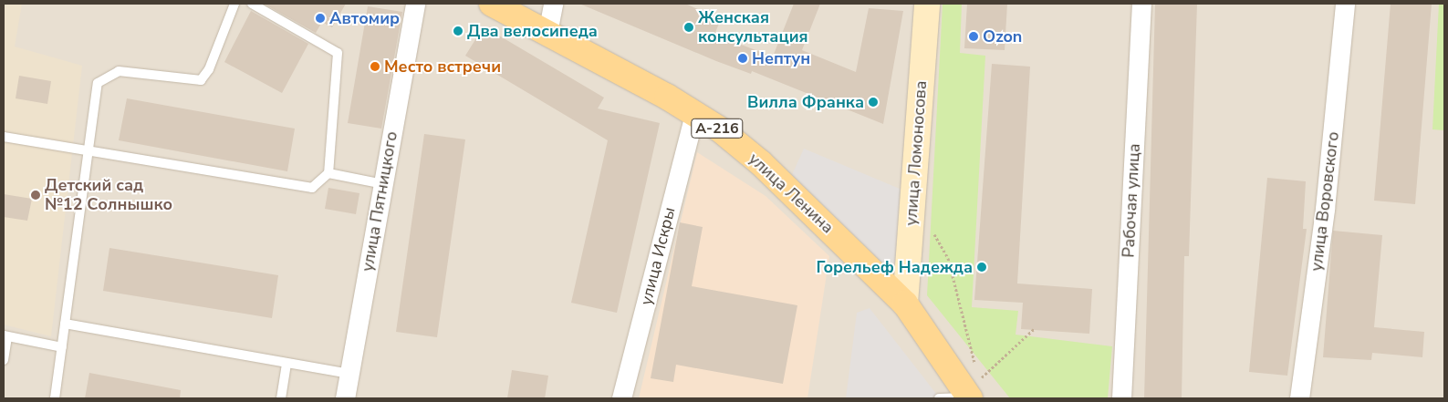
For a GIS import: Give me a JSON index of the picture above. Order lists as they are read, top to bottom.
{
  "streets": {
    "main road": ["А-216", "улица Ленина"],
    "street": [
      "улица Ломоносова",
      "Рабочая улица",
      "улица Пятницкого",
      "улица Воровского",
      "улица Искры"
    ]
  },
  "crossings": [
    ["улица Ломоносова", "улица Ленина"],
    ["улица Ленина", "улица Искры"]
  ],
  "places": [
    "Автомир",
    "Женская консультация",
    "Два велосипеда",
    "Ozon",
    "Нептун",
    "Место встречи",
    "Вилла Франка",
    "Детский сад №12 Солнышко",
    "Горельеф Надежда"
  ]
}
